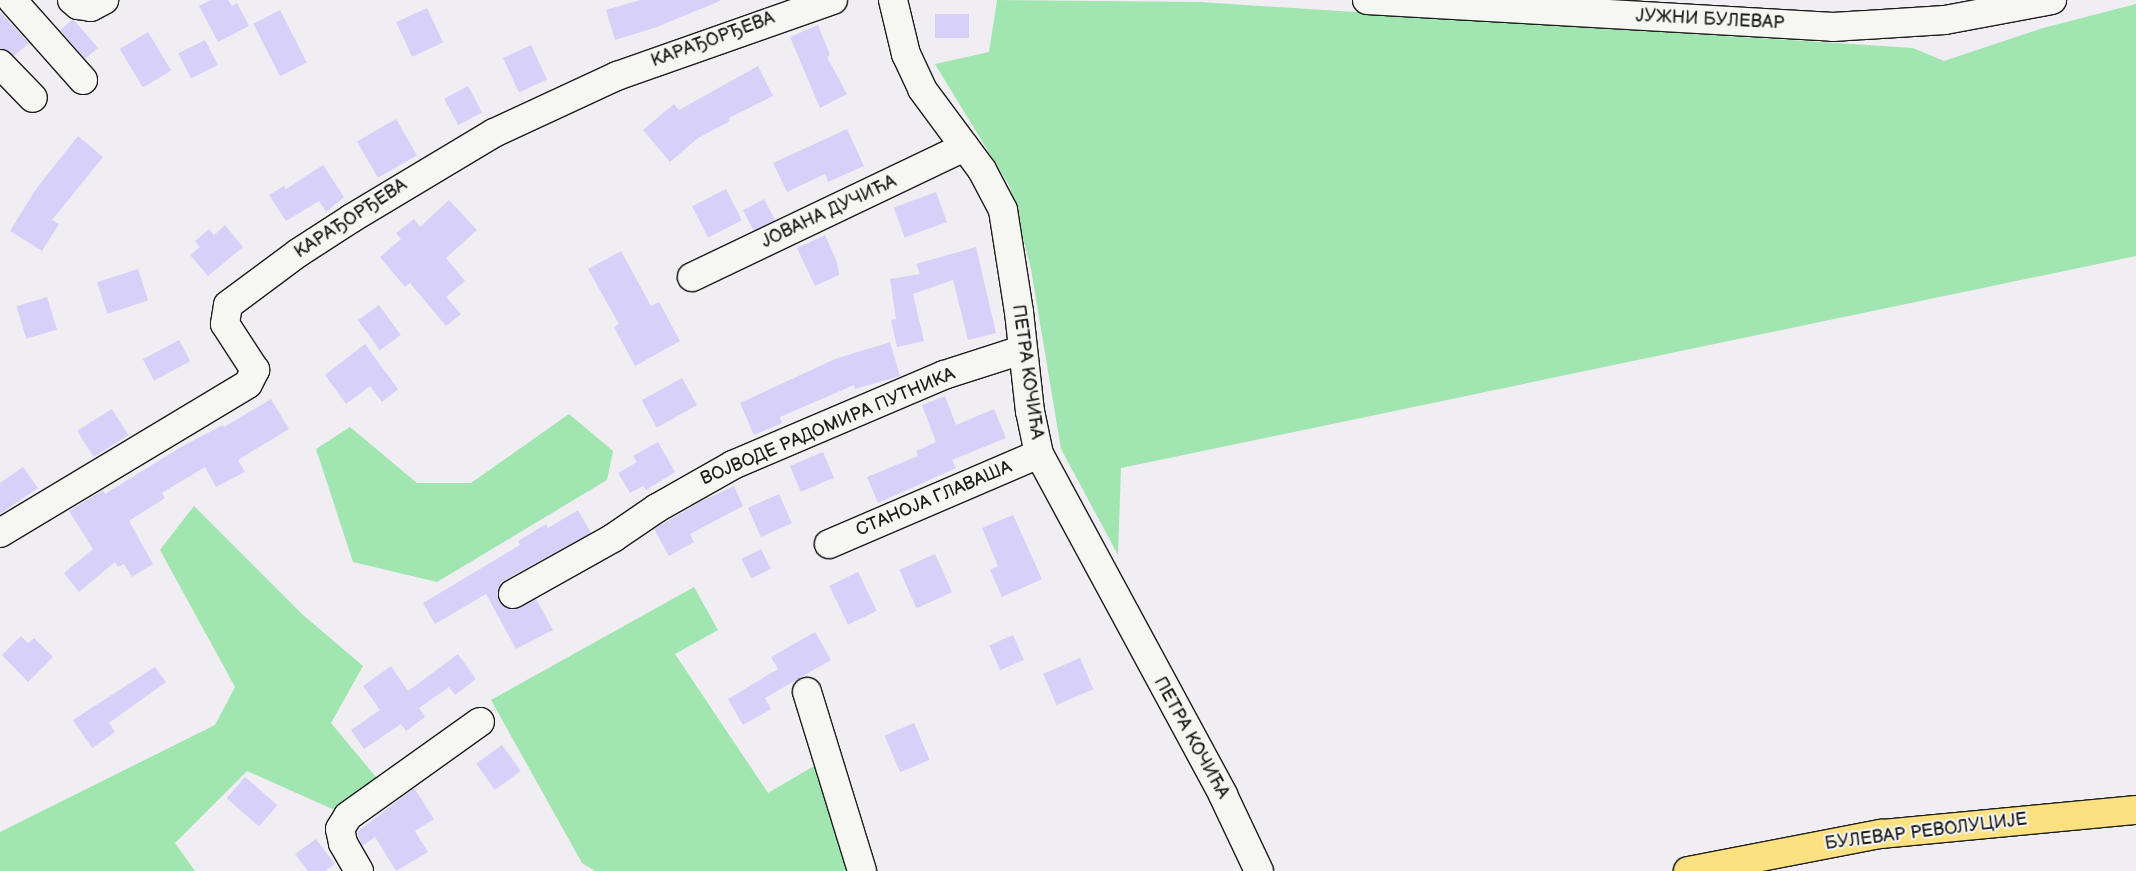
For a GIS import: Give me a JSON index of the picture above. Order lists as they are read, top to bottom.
{
  "streets": {
    "main road": ["БУЛЕВАР РЕВОЛУЦИЈЕ"],
    "street": [
      "ЈУЖНИ БУЛЕВАР",
      "КАРАЂОРЂЕВА",
      "ЈОВАНА ДУЧИЋА",
      "ПЕТРА КОЧИЋА",
      "ВОЈВОДЕ РАДОМИРА ПУТНИКА",
      "СТАНОЈА ГЛАВАША"
    ]
  },
  "crossings": [
    ["ЈОВАНА ДУЧИЋА", "ПЕТРА КОЧИЋА"],
    ["ПЕТРА КОЧИЋА", "ВОЈВОДЕ РАДОМИРА ПУТНИКА"],
    ["ПЕТРА КОЧИЋА", "СТАНОЈА ГЛАВАША"]
  ]
}
